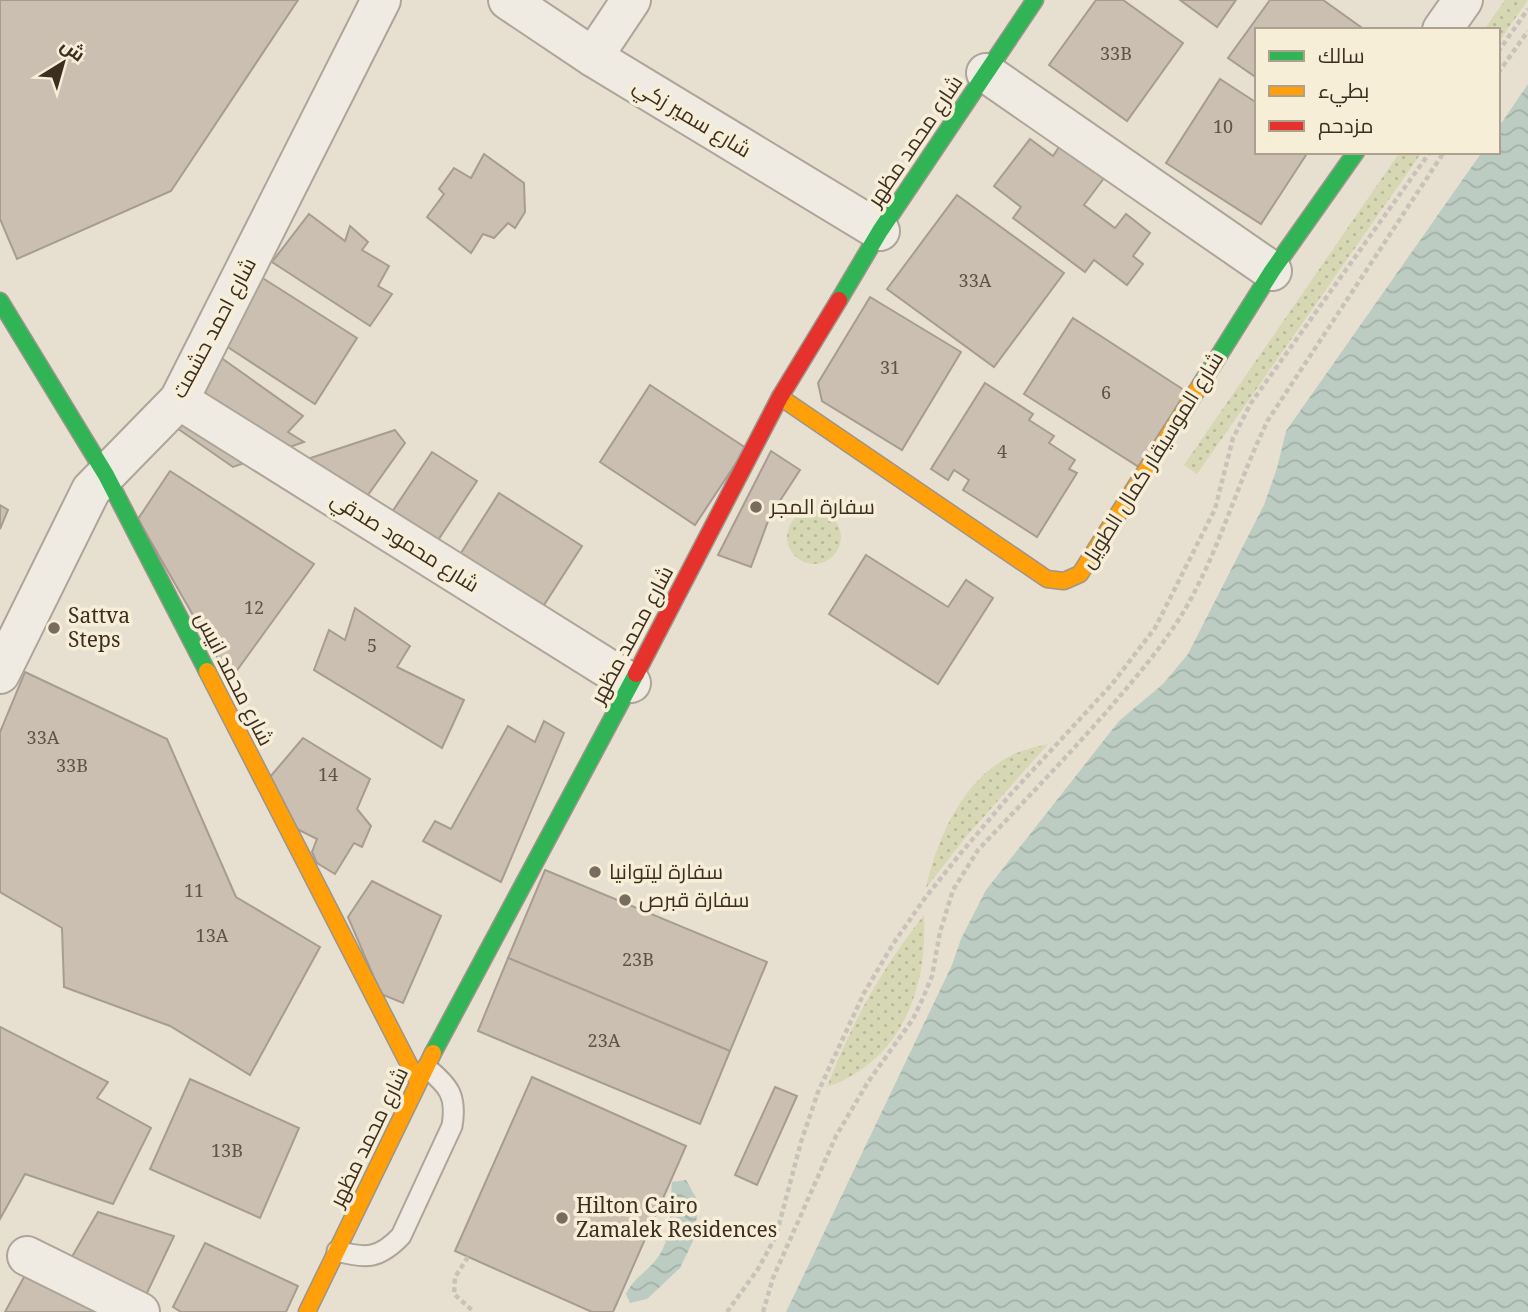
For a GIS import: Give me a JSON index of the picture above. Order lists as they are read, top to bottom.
{
  "streets": {
    "street": [
      "شارع سمير زكي",
      "شارع محمد مظهر",
      "شارع احمد حشمت",
      "شارع الموسيقار كمال الطويل",
      "شارع محمود صدقي",
      "شارع محمد انيس"
    ]
  },
  "crossings": [
    ["شارع سمير زكي", "شارع محمد مظهر"],
    ["شارع محمد مظهر", "شارع الموسيقار كمال الطويل"],
    ["شارع محمد مظهر", "شارع محمود صدقي"],
    ["شارع محمد مظهر", "شارع محمد انيس"],
    ["شارع احمد حشمت", "شارع محمود صدقي"],
    ["شارع احمد حشمت", "شارع محمد انيس"]
  ],
  "places": [
    "سفارة المجر",
    "Sattva Steps",
    "سفارة ليتوانيا",
    "سفارة قبرص",
    "Hilton Cairo Zamalek Residences"
  ],
  "house_numbers": [
    "33B",
    "10",
    "33A",
    "31",
    "6",
    "4",
    "12",
    "5",
    "33A",
    "33B",
    "14",
    "11",
    "13A",
    "23B",
    "23A",
    "13B"
  ],
  "legend": ["سالك", "بطيء", "مزدحم"],
  "north": "top right"
}
